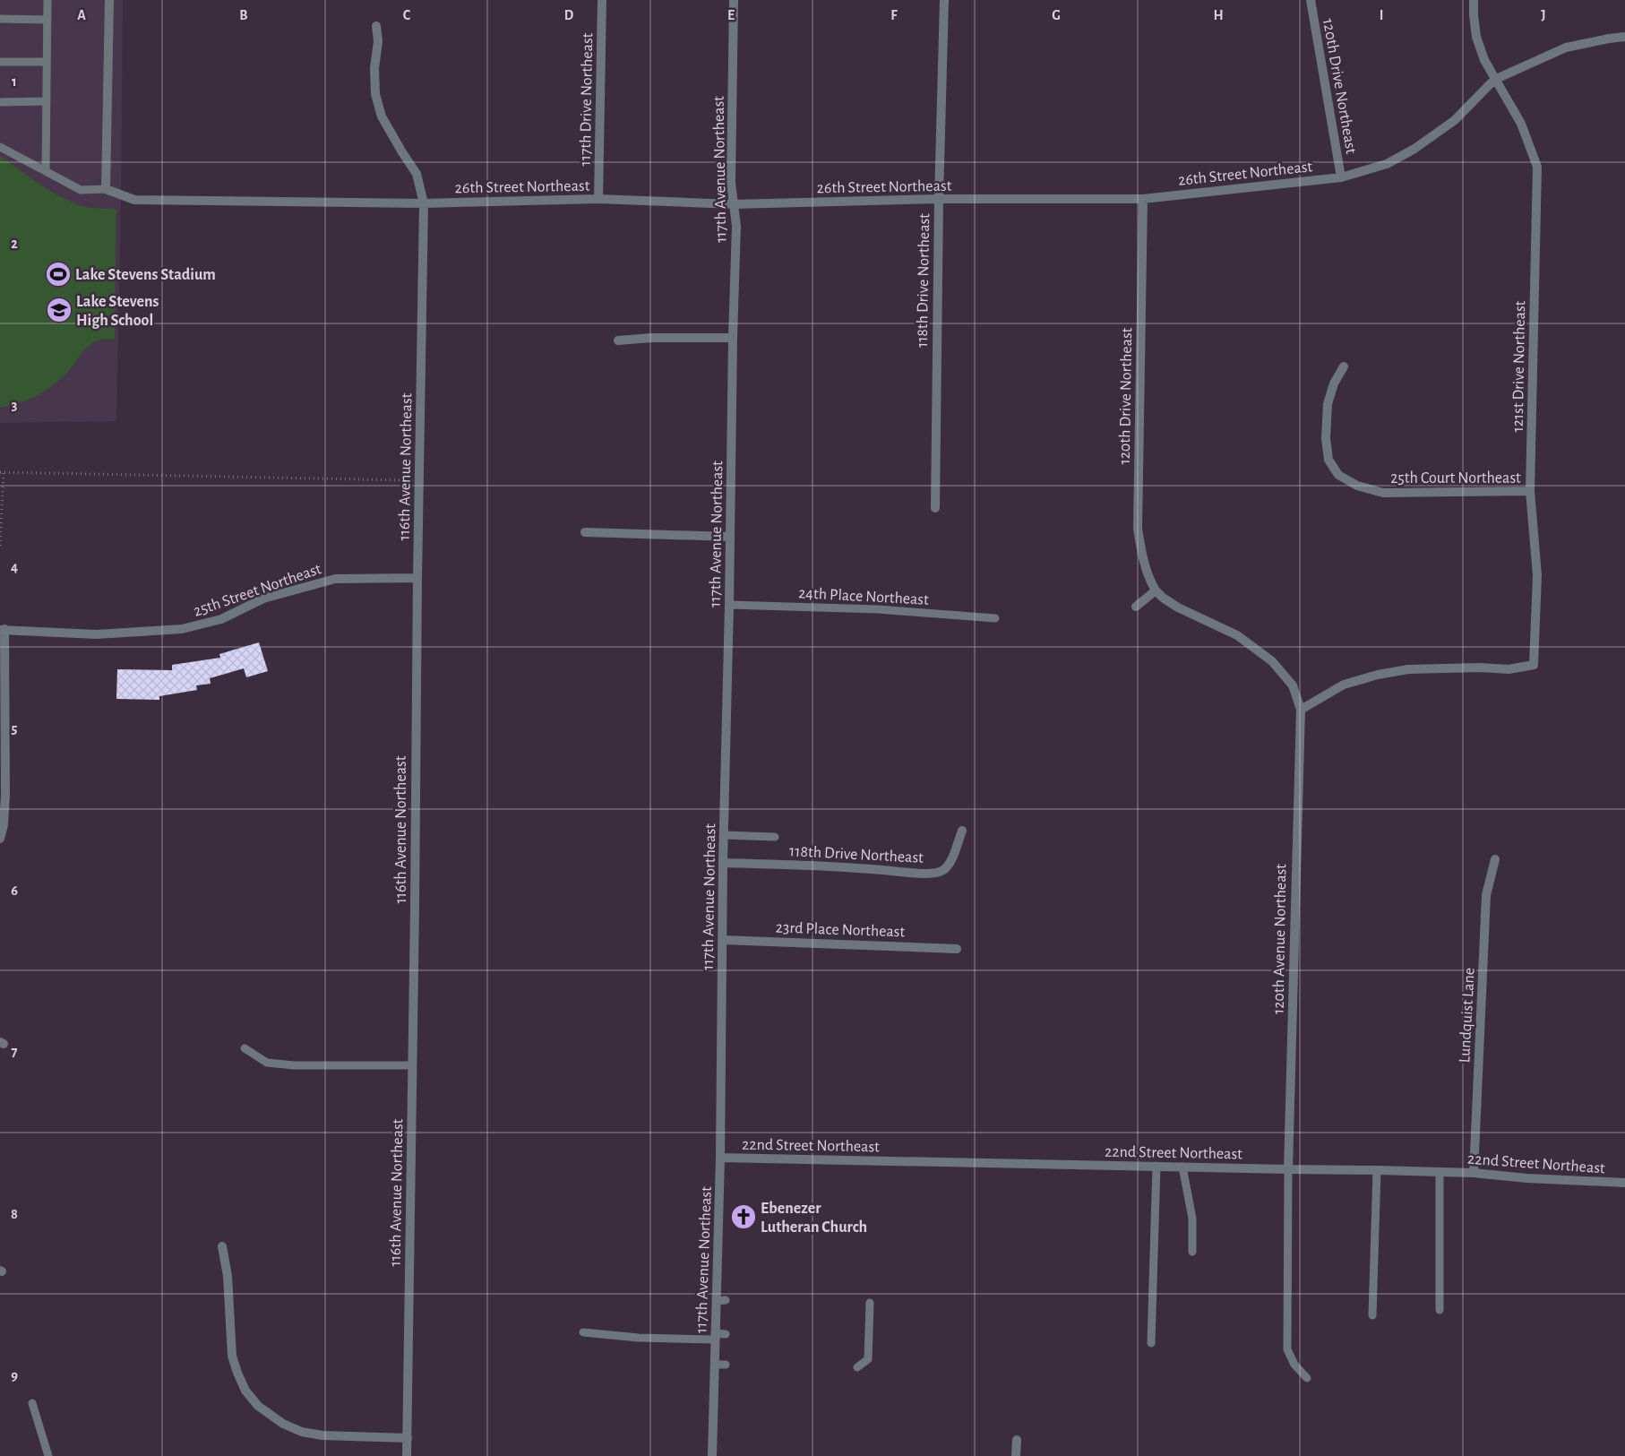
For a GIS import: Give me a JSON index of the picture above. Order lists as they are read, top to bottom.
{
  "streets": {
    "street": [
      "120th Drive Northeast",
      "117th Drive Northeast",
      "117th Avenue Northeast",
      "26th Street Northeast",
      "118th Drive Northeast",
      "121st Drive Northeast",
      "116th Avenue Northeast",
      "25th Court Northeast",
      "25th Street Northeast",
      "23rd Place Northeast",
      "120th Avenue Northeast",
      "Lundquist Lane",
      "22nd Street Northeast"
    ],
    "lane": ["24th Place Northeast"]
  },
  "crossings": [
    ["120th Drive Northeast", "26th Street Northeast"],
    ["117th Drive Northeast", "26th Street Northeast"],
    ["117th Avenue Northeast", "26th Street Northeast"],
    ["117th Avenue Northeast", "118th Drive Northeast"],
    ["117th Avenue Northeast", "24th Place Northeast"],
    ["117th Avenue Northeast", "23rd Place Northeast"],
    ["117th Avenue Northeast", "22nd Street Northeast"],
    ["26th Street Northeast", "118th Drive Northeast"],
    ["26th Street Northeast", "121st Drive Northeast"],
    ["26th Street Northeast", "116th Avenue Northeast"],
    ["121st Drive Northeast", "25th Court Northeast"],
    ["121st Drive Northeast", "120th Avenue Northeast"],
    ["116th Avenue Northeast", "25th Street Northeast"],
    ["120th Avenue Northeast", "22nd Street Northeast"],
    ["Lundquist Lane", "22nd Street Northeast"]
  ],
  "places": {
    "sports": ["Lake Stevens Stadium"],
    "school or university": ["Lake Stevens High School"],
    "church": ["Ebenezer Lutheran Church"]
  },
  "grid": {
    "columns": [
      "A",
      "B",
      "C",
      "D",
      "E",
      "F",
      "G",
      "H",
      "I",
      "J"
    ],
    "rows": [
      "1",
      "2",
      "3",
      "4",
      "5",
      "6",
      "7",
      "8",
      "9"
    ]
  }
}
